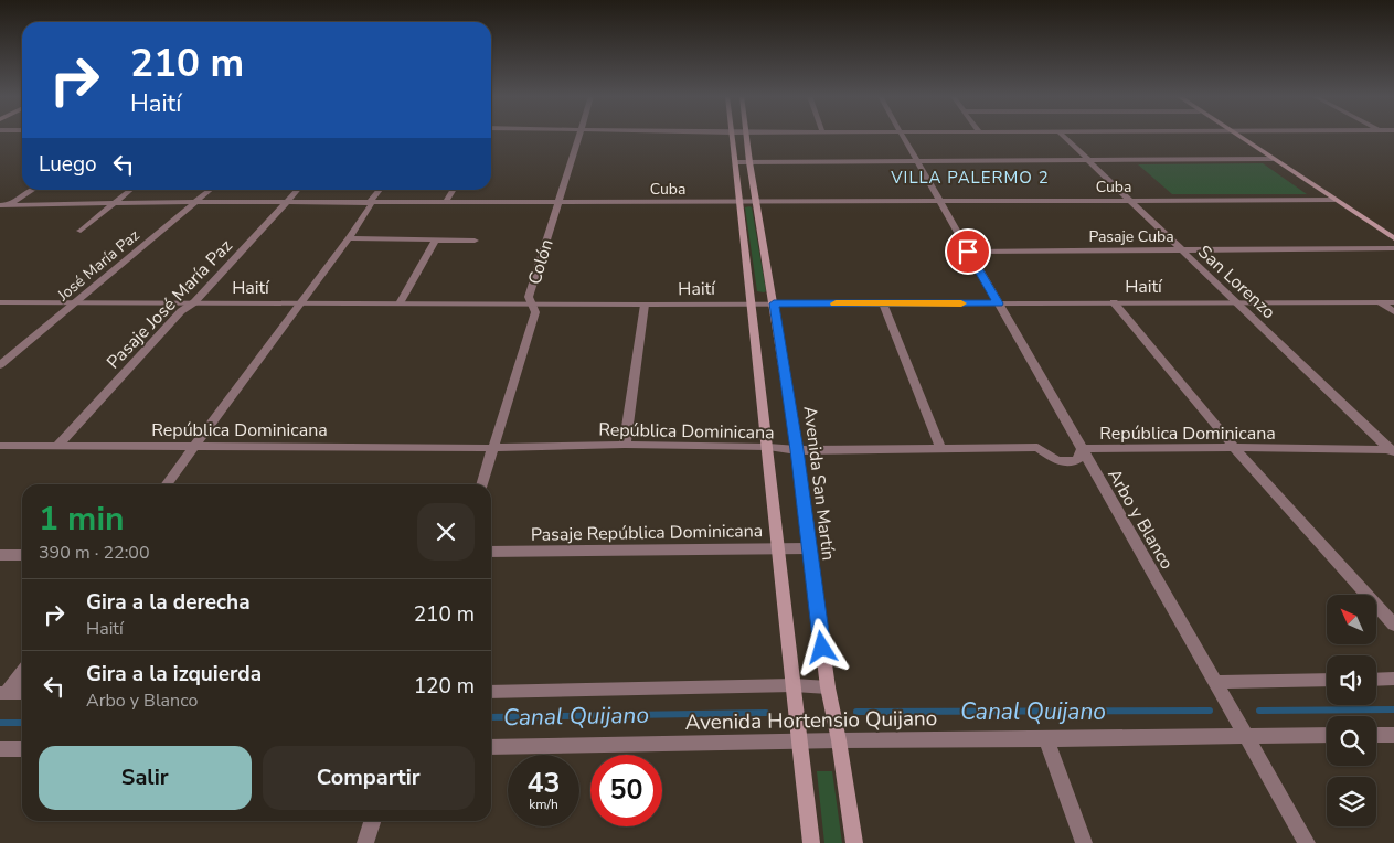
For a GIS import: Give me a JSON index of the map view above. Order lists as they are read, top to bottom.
{
  "streets": {
    "main road": ["Avenida San Martín"],
    "street": [
      "Cuba",
      "Pasaje Cuba",
      "Colón",
      "José María Paz",
      "San Lorenzo",
      "Haití",
      "Pasaje José María Paz",
      "República Dominicana",
      "Arbo y Blanco",
      "Pasaje República Dominicana",
      "Avenida Hortensio Quijano"
    ]
  },
  "crossings": [
    ["Cuba", "Colón"],
    ["Cuba", "José María Paz"],
    ["Cuba", "San Lorenzo"],
    ["Cuba", "Pasaje José María Paz"],
    ["Cuba", "Avenida San Martín"],
    ["Cuba", "Arbo y Blanco"],
    ["Pasaje Cuba", "San Lorenzo"],
    ["Pasaje Cuba", "Arbo y Blanco"],
    ["Colón", "Haití"],
    ["Colón", "República Dominicana"],
    ["José María Paz", "Haití"],
    ["San Lorenzo", "Haití"],
    ["San Lorenzo", "República Dominicana"],
    ["Haití", "Pasaje José María Paz"],
    ["Haití", "Avenida San Martín"],
    ["Haití", "Arbo y Blanco"],
    ["Pasaje José María Paz", "República Dominicana"],
    ["República Dominicana", "Avenida San Martín"],
    ["República Dominicana", "Arbo y Blanco"],
    ["Avenida San Martín", "Pasaje República Dominicana"],
    ["Avenida San Martín", "Avenida Hortensio Quijano"],
    ["Arbo y Blanco", "Avenida Hortensio Quijano"]
  ],
  "districts": ["VILLA PALERMO 2"],
  "water": ["Canal Quijano"],
  "north": "top left",
  "page": {
    "turn": ["210 m", "Haití"],
    "then": "Luego",
    "heading": ["1 min", "390 m · 22:00"],
    "list": [
      {
        "name": "Gira a la derecha",
        "note": "Haití",
        "value": "210 m"
      },
      {
        "name": "Gira a la izquierda",
        "note": "Arbo y Blanco",
        "value": "120 m"
      }
    ],
    "buttons": ["Salir", "Compartir"],
    "speed": "43 km/h",
    "limit": "50"
  }
}
